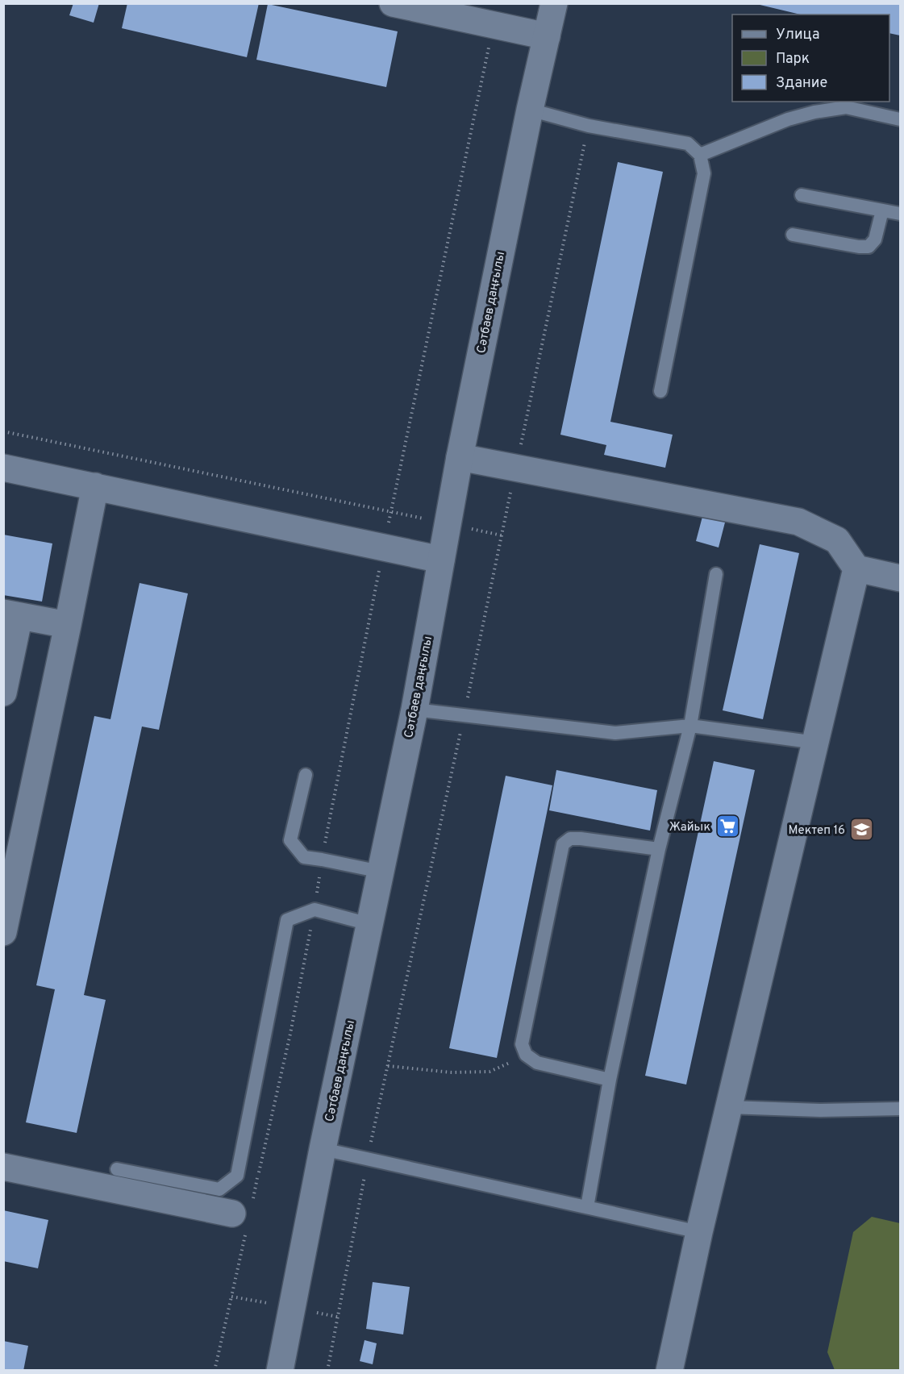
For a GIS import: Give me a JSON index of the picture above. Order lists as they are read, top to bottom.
{
  "streets": {
    "street": ["Сәтбаев даңғылы"]
  },
  "places": {
    "supermarket": ["Жайык"],
    "school or university": ["Мектеп 16"]
  },
  "legend": ["Улица", "Парк", "Здание"]
}
